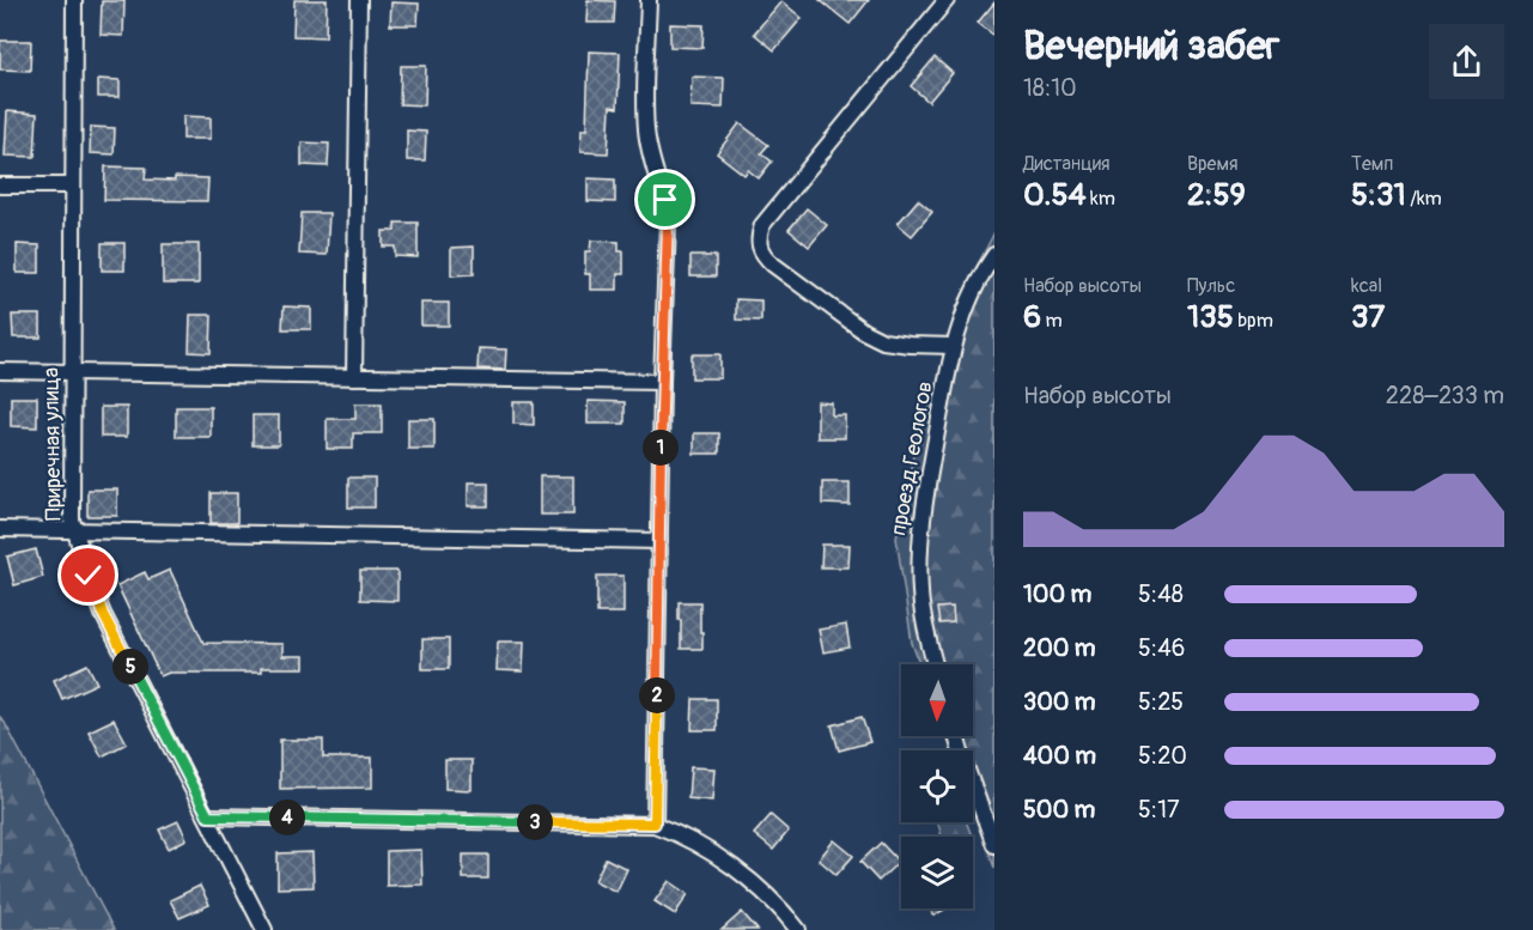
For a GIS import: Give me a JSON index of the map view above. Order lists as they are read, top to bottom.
{
  "streets": {
    "street": ["Приречная улица", "проезд Геологов"]
  },
  "north": "bottom",
  "page": {
    "heading": ["Вечерний забег", "18:10"],
    "stats": [
      ["Дистанция", "0.54 km"],
      ["Время", "2:59"],
      ["Темп", "5:31 /km"],
      ["Набор высоты", "6 m"],
      ["Пульс", "135 bpm"],
      ["kcal", "37"]
    ],
    "chart": ["Набор высоты", "228–233 m"],
    "pins": [
      "1",
      "5",
      "2",
      "4",
      "3"
    ],
    "list": [
      {
        "name": "100 m",
        "note": "5:48"
      },
      {
        "name": "200 m",
        "note": "5:46"
      },
      {
        "name": "300 m",
        "note": "5:25"
      },
      {
        "name": "400 m",
        "note": "5:20"
      },
      {
        "name": "500 m",
        "note": "5:17"
      }
    ]
  }
}
